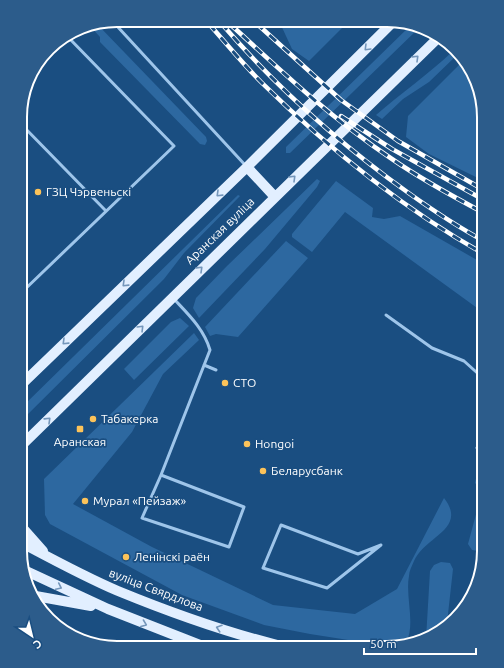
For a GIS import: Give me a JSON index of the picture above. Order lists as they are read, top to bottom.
{
  "streets": {
    "main road": ["Аранская вуліца", "вуліца Свярдлова"]
  },
  "places": {
    "other": [
      "ГЗЦ Чэрвеньскі",
      "СТО",
      "Табакерка",
      "Hongoi",
      "Беларусбанк",
      "Мурал «Пейзаж»",
      "Ленінскі раён"
    ],
    "transit": ["Аранская"]
  },
  "scale_bar": "50 m",
  "north": "bottom right"
}
